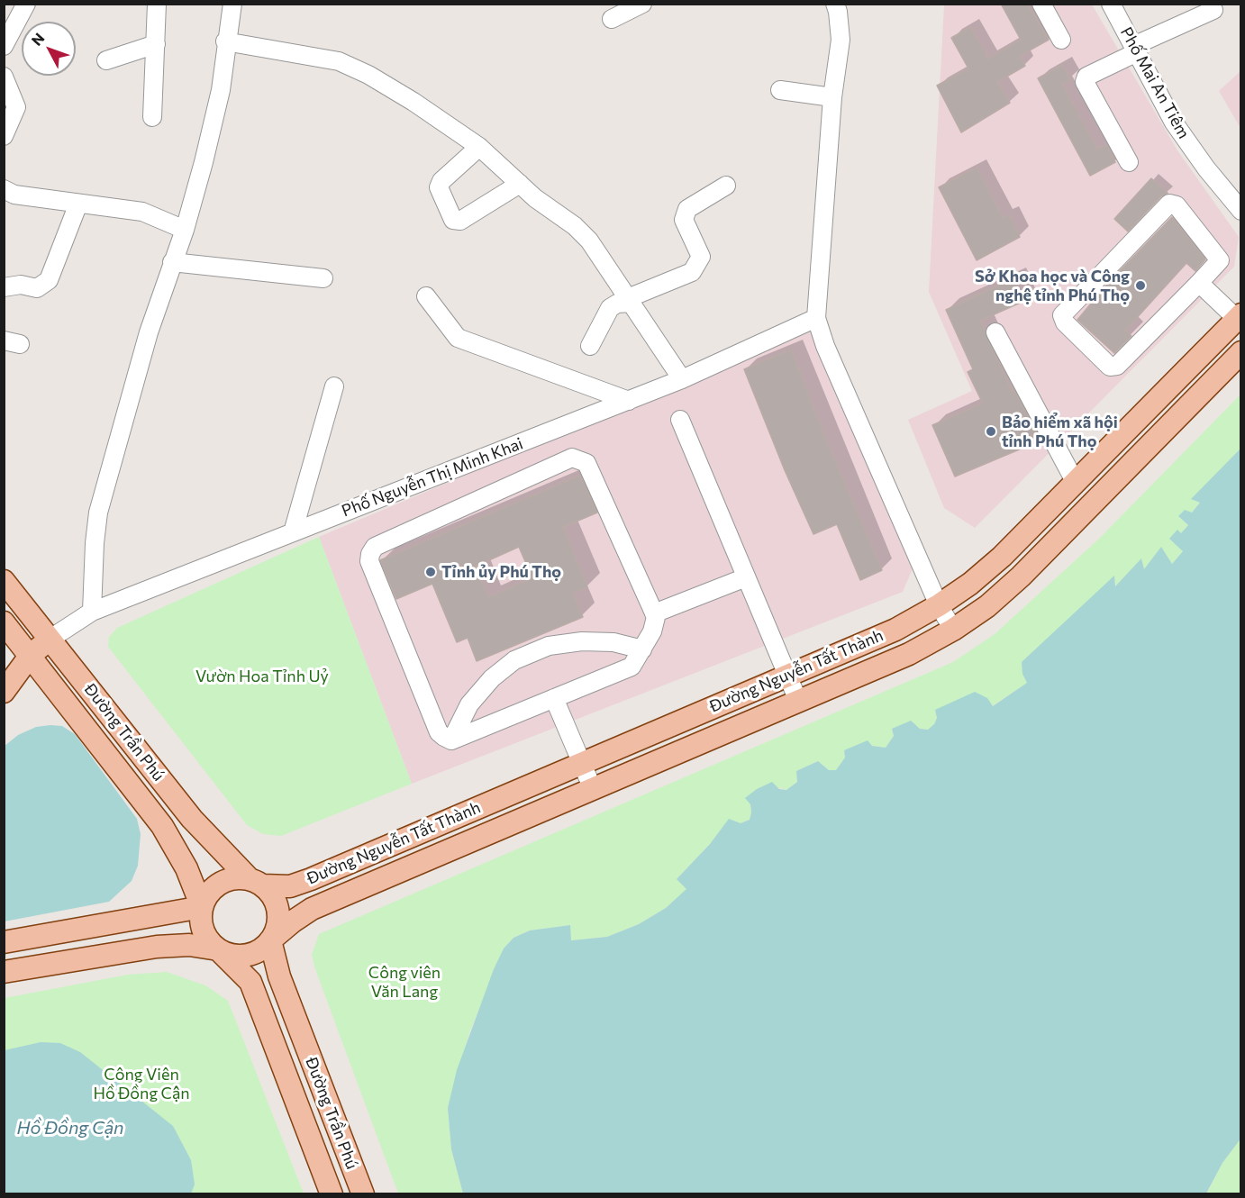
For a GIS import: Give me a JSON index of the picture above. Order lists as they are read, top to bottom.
{
  "streets": {
    "main road": ["Đường Nguyễn Tất Thành", "Đường Trần Phú"],
    "street": ["Phố Mai An Tiêm", "Phố Nguyễn Thị Minh Khai"]
  },
  "crossings": [
    ["Phố Nguyễn Thị Minh Khai", "Đường Trần Phú"],
    ["Đường Nguyễn Tất Thành", "Đường Trần Phú"]
  ],
  "water": ["Hồ Đồng Cận"],
  "parks": ["Vườn Hoa Tỉnh Uỷ", "Công viên Văn Lang", "Công Viên Hồ Đồng Cận"],
  "places": ["Sở Khoa học và Công nghệ tỉnh Phú Thọ", "Bảo hiểm xã hội tỉnh Phú Thọ", "Tỉnh ủy Phú Thọ"],
  "north": "top left"
}
